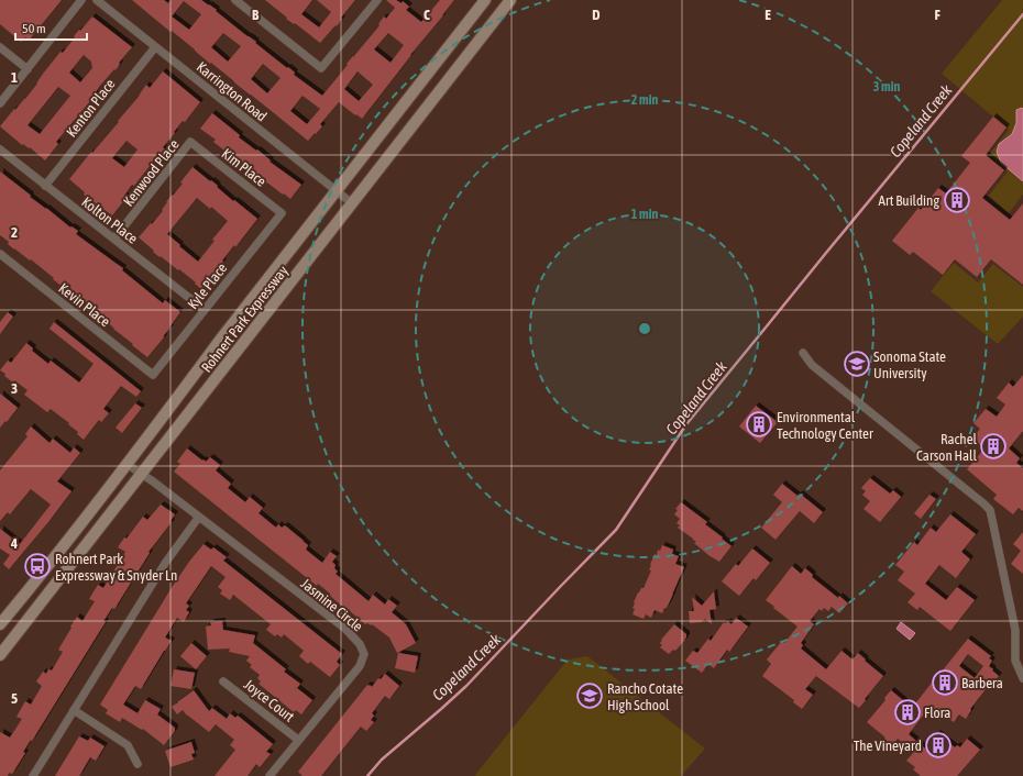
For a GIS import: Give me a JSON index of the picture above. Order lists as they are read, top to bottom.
{
  "streets": {
    "main road": ["Rohnert Park Expressway"],
    "street": [
      "Karrington Road",
      "Kenton Place",
      "Kim Place",
      "Kenwood Place",
      "Kolton Place",
      "Kyle Place",
      "Kevin Place",
      "Jasmine Circle",
      "Joyce Court"
    ]
  },
  "crossings": [
    ["Karrington Road", "Kenton Place"],
    ["Karrington Road", "Rohnert Park Expressway"],
    ["Kenton Place", "Kolton Place"],
    ["Kim Place", "Kenwood Place"],
    ["Kim Place", "Kyle Place"],
    ["Kenwood Place", "Kolton Place"],
    ["Kolton Place", "Kyle Place"],
    ["Kyle Place", "Kevin Place"],
    ["Rohnert Park Expressway", "Jasmine Circle"],
    ["Jasmine Circle", "Joyce Court"]
  ],
  "water": ["Copeland Creek"],
  "places": {
    "building": [
      "Art Building",
      "Environmental Technology Center",
      "Rachel Carson Hall",
      "Barbera",
      "Flora",
      "The Vineyard"
    ],
    "school or university": ["Sonoma State University", "Rancho Cotate High School"],
    "bus stop": ["Rohnert Park Expressway & Snyder Ln"]
  },
  "scale_bar": "50 m",
  "grid": {
    "columns": [
      "B",
      "C",
      "D",
      "E",
      "F"
    ],
    "rows": [
      "1",
      "2",
      "3",
      "4",
      "5"
    ]
  },
  "rings": ["3 min", "2 min", "1 min"]
}
